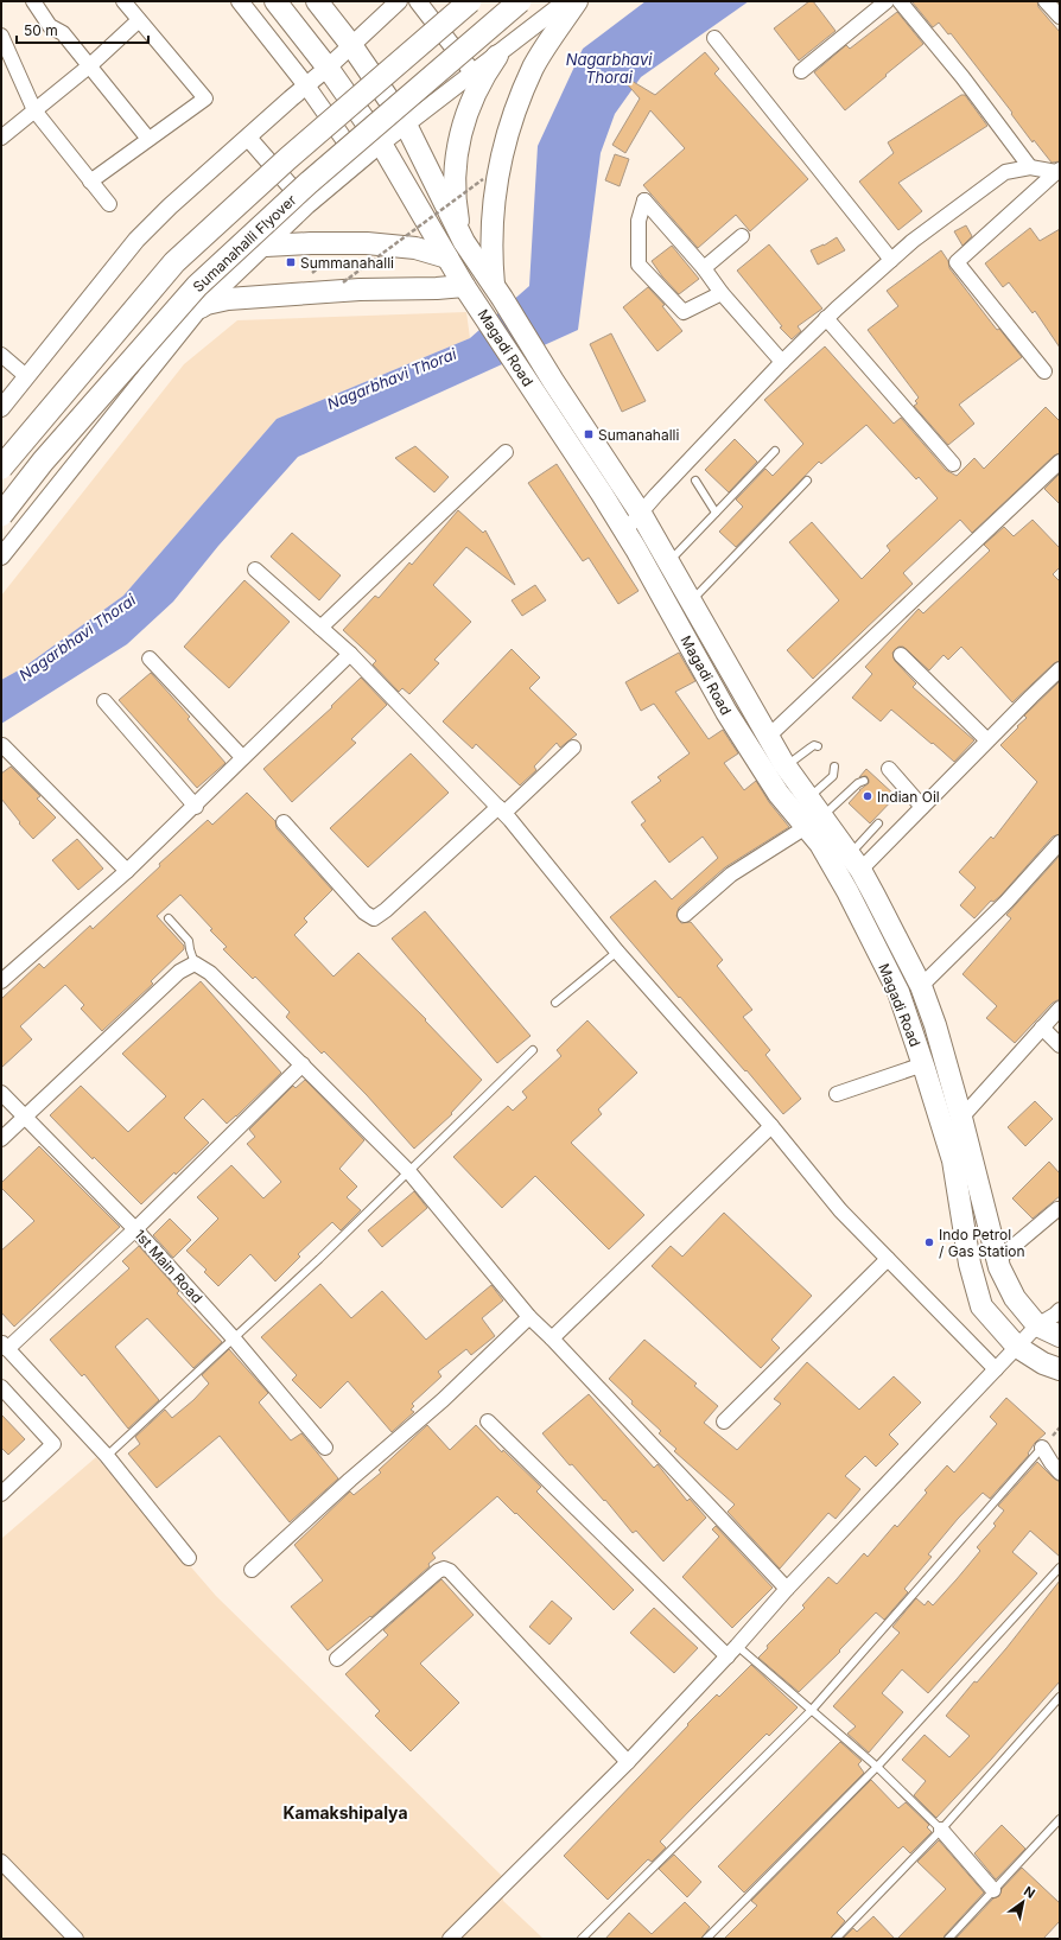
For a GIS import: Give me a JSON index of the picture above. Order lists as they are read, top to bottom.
{
  "streets": {
    "highway": ["Sumanahalli Flyover"],
    "main road": ["Magadi Road"],
    "street": ["1st Main Road"]
  },
  "districts": ["Kamakshipalya"],
  "water": ["Nagarbhavi Thorai"],
  "places": {
    "transit": ["Summanahalli", "Sumanahalli"],
    "other": ["Indian Oil", "Indo Petrol / Gas Station"]
  },
  "scale_bar": "50 m",
  "north": "top right"
}
